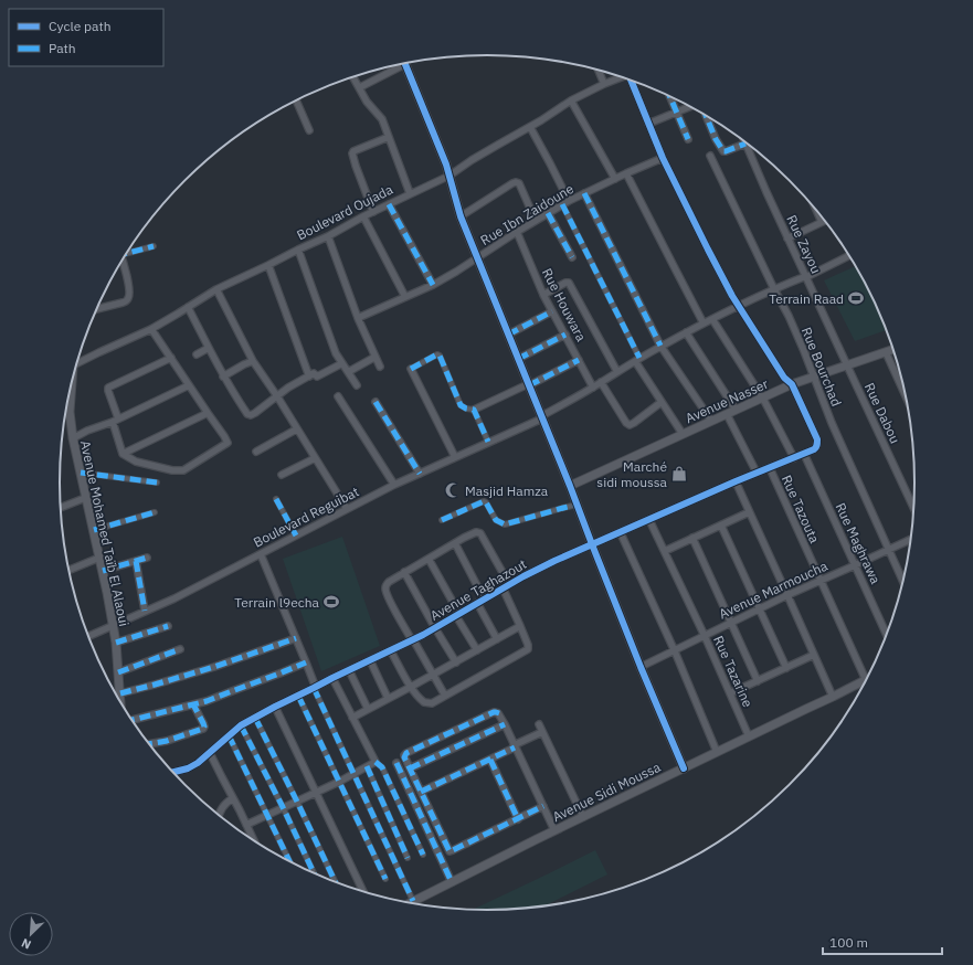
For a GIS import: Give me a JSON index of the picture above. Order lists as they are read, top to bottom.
{
  "streets": {
    "street": [
      "Boulevard Oujada",
      "Rue Ibn Zaidoune",
      "Rue Zayou",
      "Rue Houwara",
      "Rue Bourchad",
      "Avenue Nasser",
      "Rue Dabou",
      "Rue Tazouta",
      "Boulevard Reguibat",
      "Avenue Mohamed Taïb El Alaoui",
      "Rue Maghrawa",
      "Avenue Taghazout",
      "Avenue Marmoucha",
      "Rue Tazarine",
      "Avenue Sidi Moussa"
    ]
  },
  "crossings": [
    ["Rue Ibn Zaidoune", "Rue Houwara"],
    ["Rue Zayou", "Avenue Nasser"],
    ["Rue Zayou", "Rue Dabou"],
    ["Rue Zayou", "Boulevard Reguibat"],
    ["Rue Houwara", "Boulevard Reguibat"],
    ["Rue Bourchad", "Avenue Nasser"],
    ["Rue Bourchad", "Boulevard Reguibat"],
    ["Rue Bourchad", "Avenue Marmoucha"],
    ["Avenue Nasser", "Rue Dabou"],
    ["Avenue Nasser", "Avenue Taghazout"],
    ["Rue Tazouta", "Avenue Taghazout"],
    ["Rue Tazouta", "Avenue Marmoucha"],
    ["Rue Tazouta", "Avenue Sidi Moussa"],
    ["Boulevard Reguibat", "Avenue Mohamed Taïb El Alaoui"],
    ["Rue Maghrawa", "Avenue Taghazout"],
    ["Rue Maghrawa", "Avenue Marmoucha"],
    ["Avenue Taghazout", "Rue Tazarine"],
    ["Avenue Marmoucha", "Rue Tazarine"],
    ["Rue Tazarine", "Avenue Sidi Moussa"]
  ],
  "places": {
    "sports": ["Terrain Raad", "Terrain l9echa"],
    "shop": ["Marché sidi moussa"],
    "mosque": ["Masjid Hamza"]
  },
  "legend": ["Cycle path", "Path"],
  "scale_bar": "100 m",
  "north": "bottom left"
}
